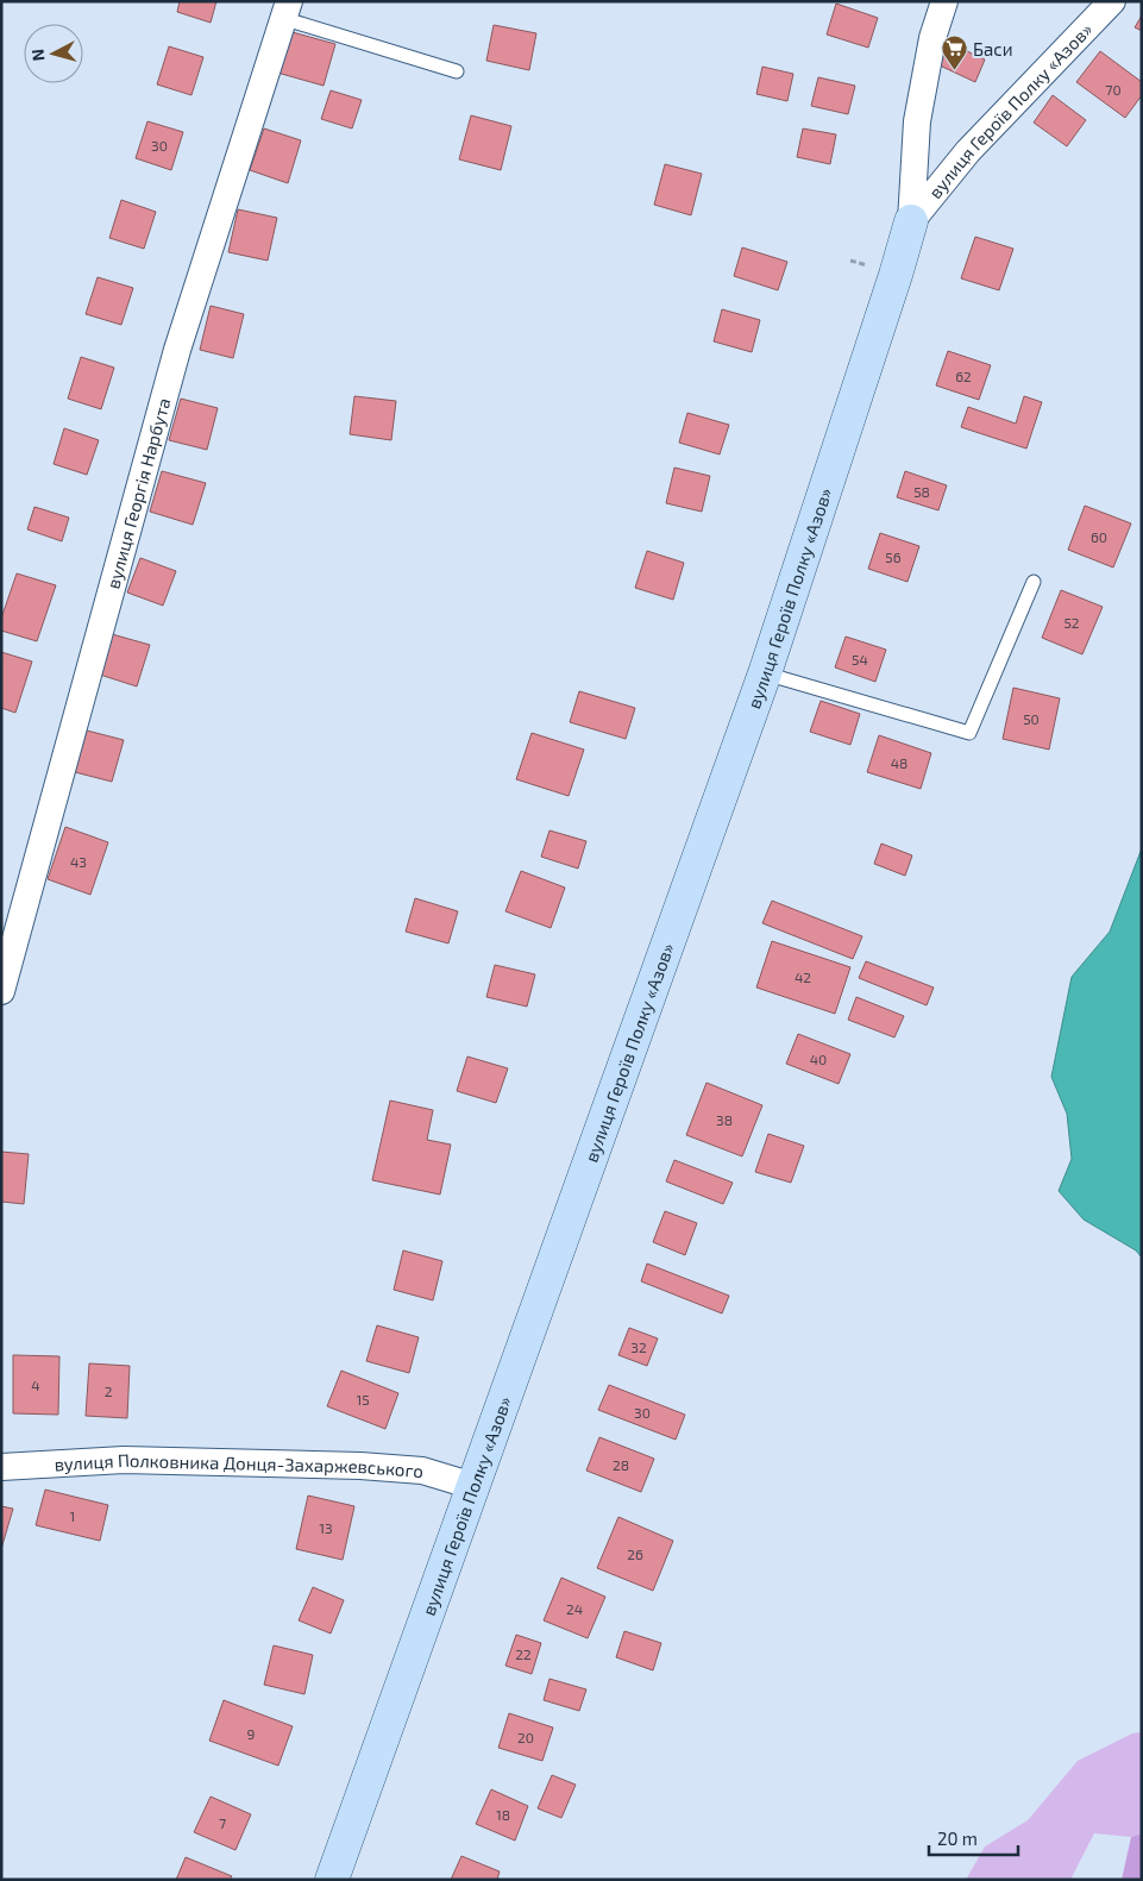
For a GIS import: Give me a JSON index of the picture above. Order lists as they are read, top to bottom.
{
  "streets": {
    "main road": ["вулиця Героїв Полку «Азов»"],
    "street": ["вулиця Георгія Нарбута", "вулиця Полковника Донця-Захаржевського"]
  },
  "crossings": [
    ["вулиця Героїв Полку «Азов»", "вулиця Полковника Донця-Захаржевського"]
  ],
  "places": {
    "supermarket": ["Баси"]
  },
  "house_numbers": [
    "70",
    "30",
    "62",
    "58",
    "60",
    "56",
    "52",
    "54",
    "50",
    "48",
    "43",
    "42",
    "40",
    "38",
    "32",
    "4",
    "2",
    "15",
    "30",
    "28",
    "1",
    "13",
    "26",
    "24",
    "22",
    "9",
    "20",
    "18",
    "7"
  ],
  "scale_bar": "20 m",
  "north": "left"
}
